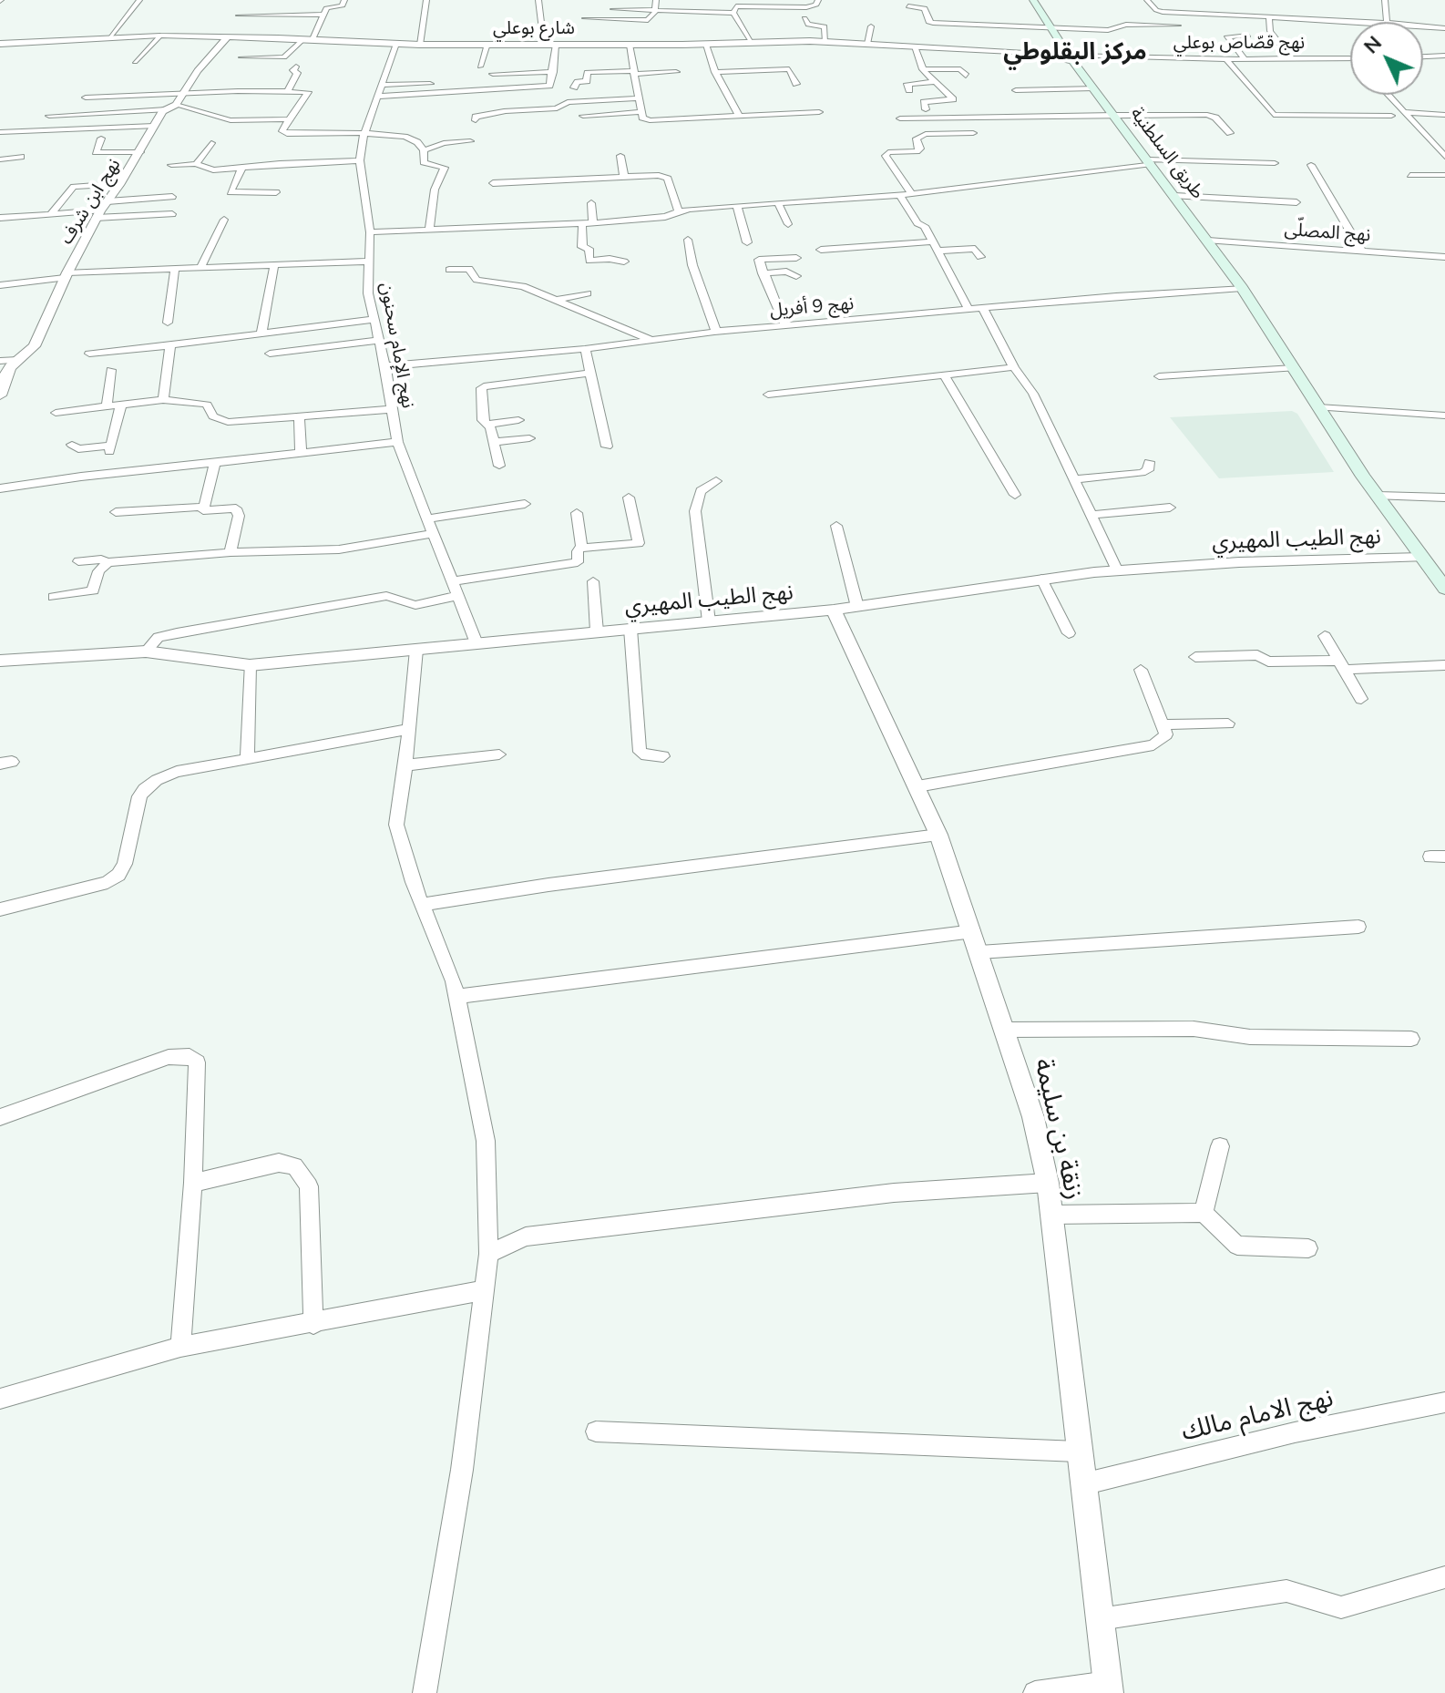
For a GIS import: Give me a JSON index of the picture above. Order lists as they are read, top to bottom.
{
  "streets": {
    "main road": ["طريق السلطنية"],
    "street": [
      "شارع بوعلي",
      "نهج قصّاص بوعلي",
      "نهج ابن شرف",
      "نهج المصلّى",
      "نهج 9 أفريل",
      "نهج الإمام سحنون",
      "نهج الطيب المهيري",
      "زنقة بن سليمة",
      "نهج الامام مالك"
    ]
  },
  "crossings": [
    ["شارع بوعلي", "نهج ابن شرف"],
    ["شارع بوعلي", "نهج الإمام سحنون"],
    ["نهج قصّاص بوعلي", "طريق السلطنية"],
    ["طريق السلطنية", "نهج المصلّى"],
    ["طريق السلطنية", "نهج 9 أفريل"],
    ["نهج 9 أفريل", "نهج الإمام سحنون"],
    ["نهج الإمام سحنون", "نهج الطيب المهيري"],
    ["نهج الطيب المهيري", "زنقة بن سليمة"],
    ["زنقة بن سليمة", "نهج الامام مالك"]
  ],
  "districts": ["مركز البقلوطي"],
  "north": "top left"
}
